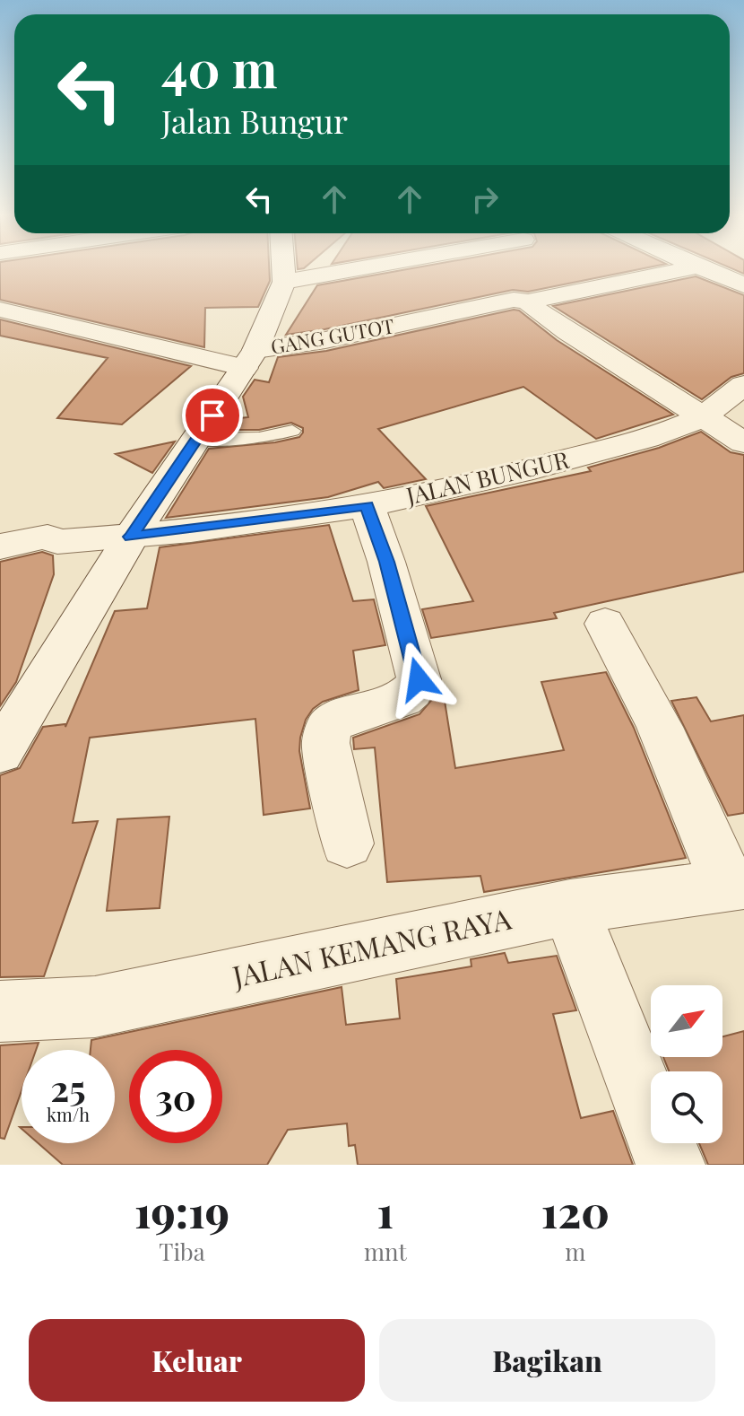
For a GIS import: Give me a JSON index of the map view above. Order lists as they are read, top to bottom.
{
  "streets": {
    "street": ["GANG GUTOT", "JALAN BUNGUR", "JALAN KEMANG RAYA"]
  },
  "north": "top right",
  "page": {
    "turn": ["40 m", "Jalan Bungur"],
    "speed": "25 km/h",
    "limit": "30",
    "eta": [
      "19:19",
      "Tiba",
      "1",
      "mnt",
      "120",
      "m"
    ],
    "buttons": ["Keluar", "Bagikan"]
  }
}
